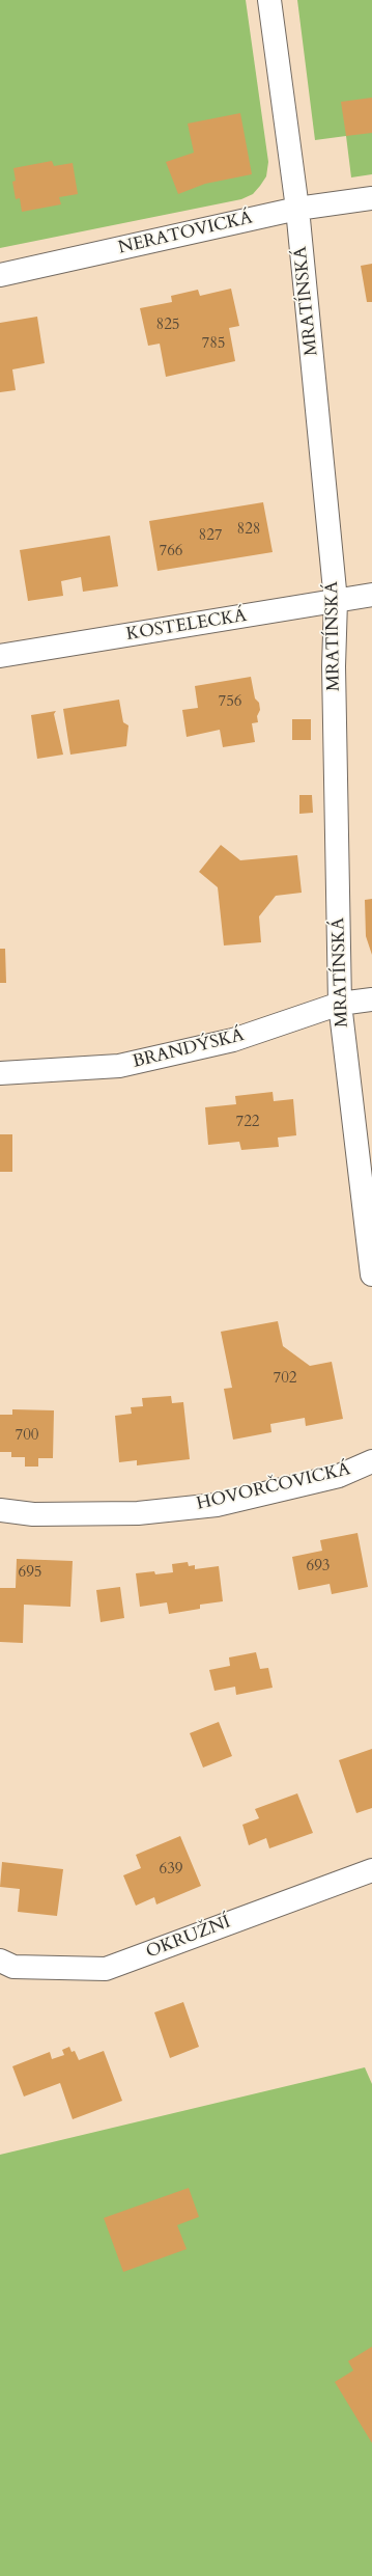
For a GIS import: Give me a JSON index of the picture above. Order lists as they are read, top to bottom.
{
  "streets": {
    "street": [
      "NERATOVICKÁ",
      "MRATÍNSKÁ",
      "KOSTELECKÁ",
      "BRANDÝSKÁ",
      "HOVORČOVICKÁ",
      "OKRUŽNÍ"
    ]
  },
  "crossings": [
    ["NERATOVICKÁ", "MRATÍNSKÁ"],
    ["MRATÍNSKÁ", "KOSTELECKÁ"],
    ["MRATÍNSKÁ", "BRANDÝSKÁ"]
  ],
  "house_numbers": [
    "825",
    "785",
    "828",
    "827",
    "766",
    "756",
    "722",
    "702",
    "700",
    "693",
    "695",
    "639"
  ]
}
